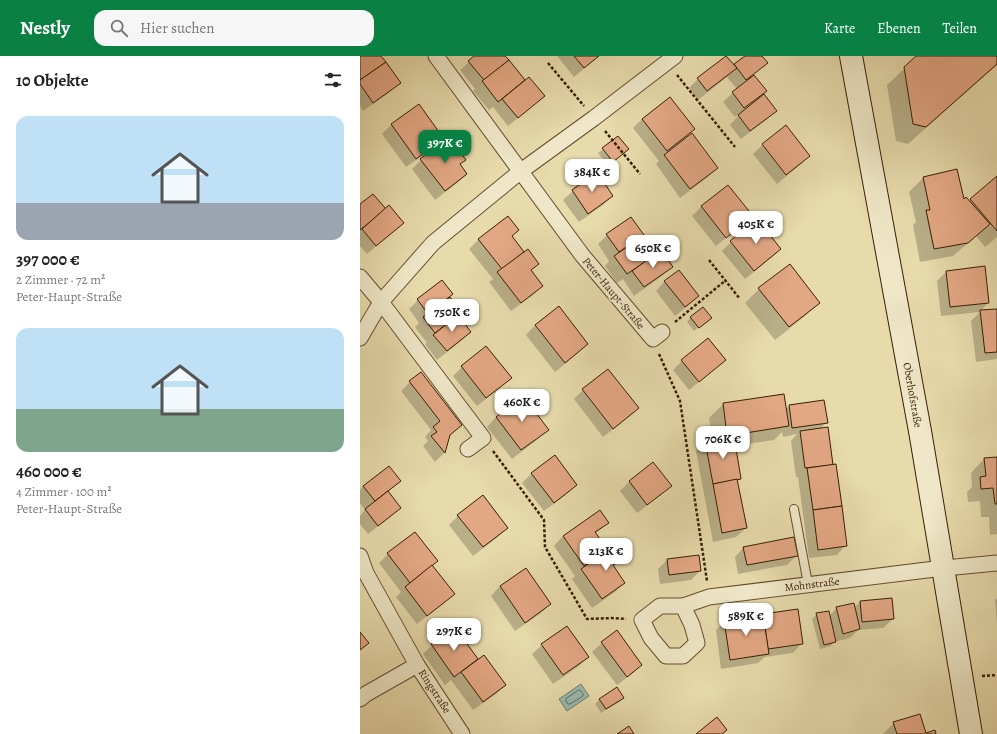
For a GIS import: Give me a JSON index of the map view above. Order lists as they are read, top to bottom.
{
  "streets": {
    "street": [
      "Peter-Haupt-Straße",
      "Oberhofstraße",
      "Mohnstraße",
      "Ringstraße"
    ]
  },
  "crossings": [
    ["Oberhofstraße", "Mohnstraße"]
  ],
  "page": {
    "header": "Nestly",
    "search": "Hier suchen",
    "nav": ["Karte", "Ebenen", "Teilen"],
    "heading": "10 Objekte",
    "list": [
      {
        "name": "397 000 €",
        "note": "2 Zimmer · 72 m² · Peter-Haupt-Straße"
      },
      {
        "name": "460 000 €",
        "note": "4 Zimmer · 100 m² · Peter-Haupt-Straße"
      }
    ],
    "price": [
      "397K €",
      "384K €",
      "405K €",
      "650K €",
      "750K €",
      "460K €",
      "706K €",
      "213K €",
      "589K €",
      "297K €"
    ]
  }
}
